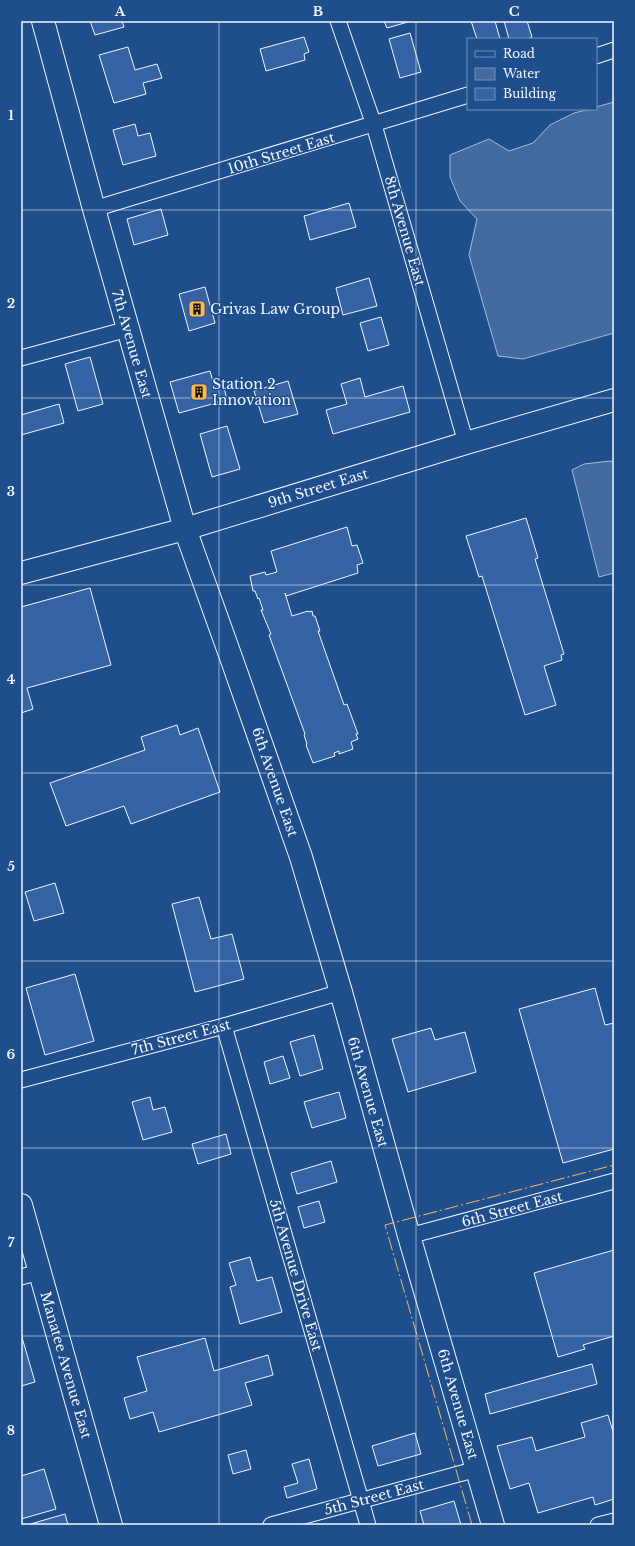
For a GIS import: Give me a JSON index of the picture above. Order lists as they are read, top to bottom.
{
  "streets": {
    "main road": [
      "7th Avenue East",
      "9th Street East",
      "6th Avenue East",
      "Manatee Avenue East"
    ],
    "street": [
      "10th Street East",
      "8th Avenue East",
      "7th Street East",
      "6th Street East",
      "5th Avenue Drive East",
      "5th Street East"
    ]
  },
  "crossings": [
    ["10th Street East", "8th Avenue East"],
    ["10th Street East", "7th Avenue East"],
    ["8th Avenue East", "9th Street East"],
    ["7th Avenue East", "9th Street East"],
    ["7th Avenue East", "6th Avenue East"],
    ["6th Avenue East", "7th Street East"],
    ["6th Avenue East", "6th Street East"],
    ["6th Avenue East", "5th Street East"],
    ["7th Street East", "5th Avenue Drive East"],
    ["5th Avenue Drive East", "5th Street East"]
  ],
  "places": {
    "building": ["Grivas Law Group", "Station 2 Innovation"]
  },
  "legend": ["Road", "Water", "Building"],
  "grid": {
    "columns": ["A", "B", "C"],
    "rows": [
      "1",
      "2",
      "3",
      "4",
      "5",
      "6",
      "7",
      "8"
    ]
  }
}
